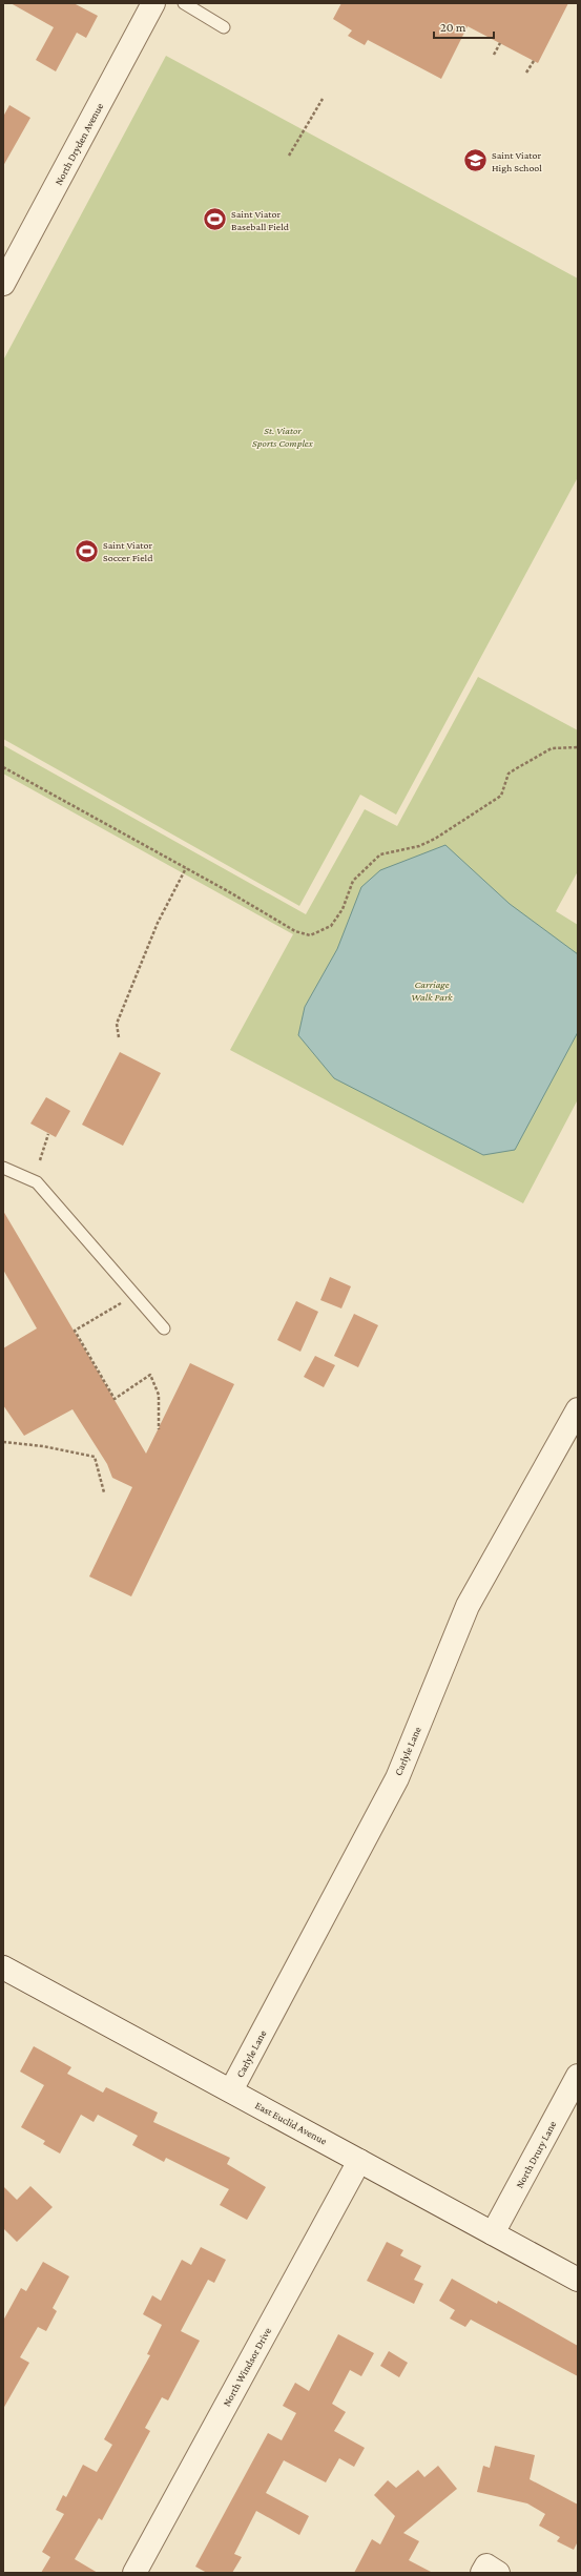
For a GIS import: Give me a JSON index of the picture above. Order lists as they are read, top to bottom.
{
  "streets": {
    "street": [
      "North Dryden Avenue",
      "Carlyle Lane",
      "East Euclid Avenue",
      "North Drury Lane",
      "North Windsor Drive"
    ]
  },
  "crossings": [
    ["Carlyle Lane", "East Euclid Avenue"],
    ["East Euclid Avenue", "North Drury Lane"],
    ["East Euclid Avenue", "North Windsor Drive"]
  ],
  "parks": ["St. Viator Sports Complex", "Carriage Walk Park"],
  "places": {
    "school or university": ["Saint Viator High School"],
    "sports": ["Saint Viator Baseball Field", "Saint Viator Soccer Field"]
  },
  "scale_bar": "20 m"
}
